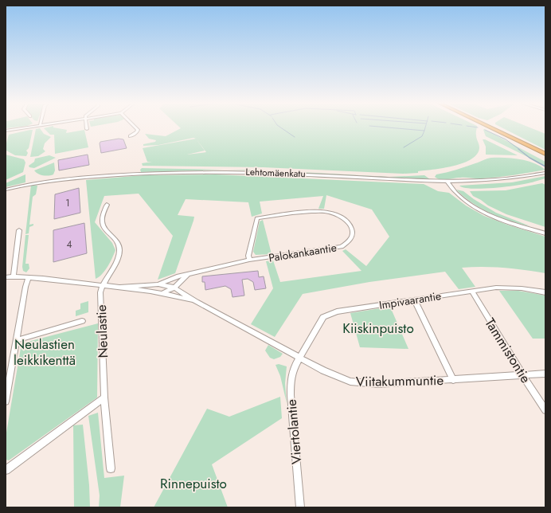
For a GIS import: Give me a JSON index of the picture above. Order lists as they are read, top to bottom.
{
  "streets": {
    "street": [
      "Lehtomäenkatu",
      "Palokankaantie",
      "Impivaarantie",
      "Neulastie",
      "Tammistontie",
      "Viitakummuntie",
      "Viertolantie"
    ]
  },
  "crossings": [
    ["Palokankaantie", "Neulastie"],
    ["Palokankaantie", "Viitakummuntie"],
    ["Impivaarantie", "Tammistontie"],
    ["Impivaarantie", "Viitakummuntie"],
    ["Impivaarantie", "Viertolantie"],
    ["Tammistontie", "Viitakummuntie"],
    ["Viitakummuntie", "Viertolantie"]
  ],
  "parks": ["Kiiskinpuisto", "Neulastien leikkikenttä", "Rinnepuisto"],
  "house_numbers": ["1", "4"]
}
